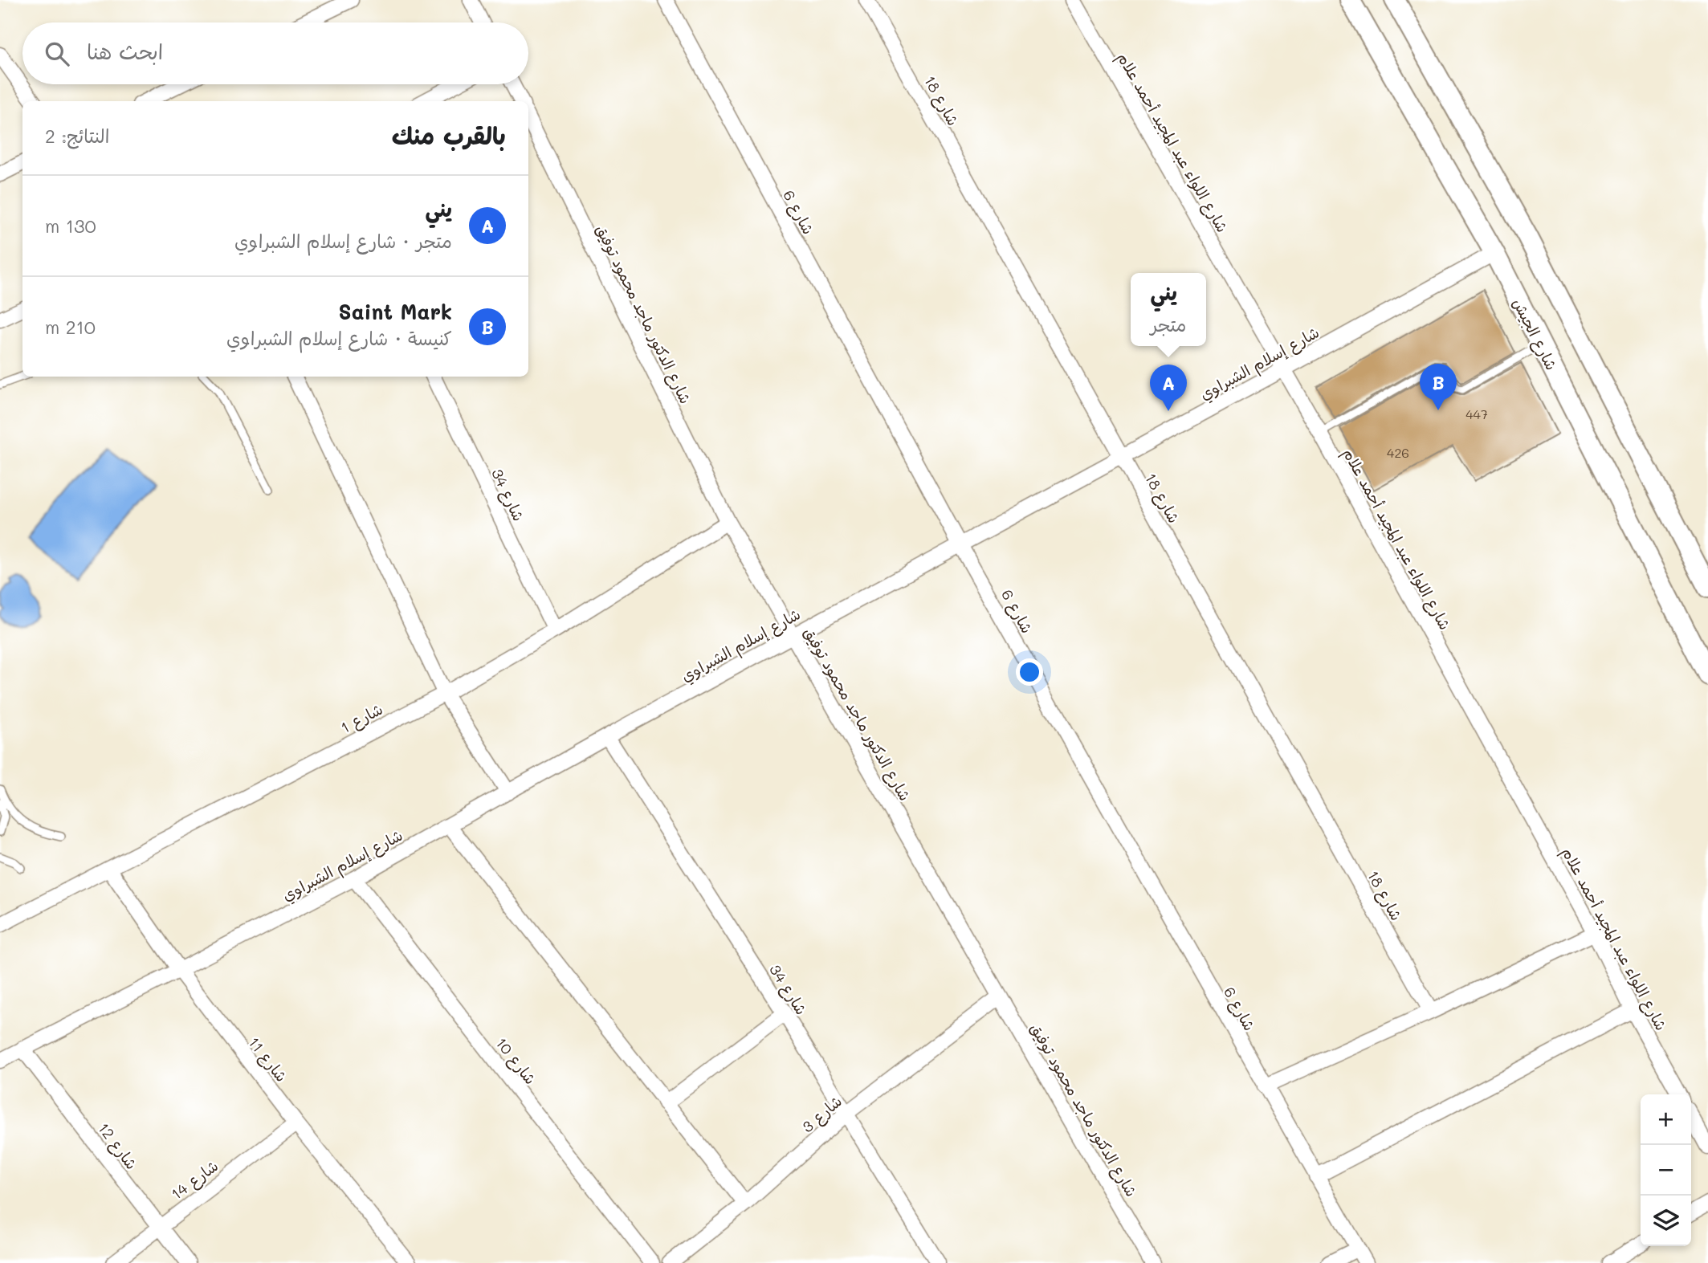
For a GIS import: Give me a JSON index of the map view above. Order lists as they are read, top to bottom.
{
  "streets": {
    "street": [
      "شارع 18",
      "شارع اللواء عبد المجيد أحمد علام",
      "شارع 6",
      "شارع الدكتور ماجد محمود توفيق",
      "شارع الجيش",
      "شارع إسلام الشبراوي",
      "شارع 34",
      "شارع 1",
      "شارع 11",
      "شارع 10",
      "شارع 3",
      "شارع 12",
      "شارع 14"
    ]
  },
  "crossings": [
    ["شارع 18", "شارع إسلام الشبراوي"],
    ["شارع اللواء عبد المجيد أحمد علام", "شارع إسلام الشبراوي"],
    ["شارع 6", "شارع إسلام الشبراوي"],
    ["شارع الدكتور ماجد محمود توفيق", "شارع إسلام الشبراوي"],
    ["شارع الدكتور ماجد محمود توفيق", "شارع 1"],
    ["شارع الدكتور ماجد محمود توفيق", "شارع 3"],
    ["شارع الجيش", "شارع إسلام الشبراوي"],
    ["شارع إسلام الشبراوي", "شارع 34"],
    ["شارع إسلام الشبراوي", "شارع 11"],
    ["شارع إسلام الشبراوي", "شارع 10"],
    ["شارع إسلام الشبراوي", "شارع 12"],
    ["شارع 34", "شارع 1"],
    ["شارع 34", "شارع 3"],
    ["شارع 1", "شارع 11"],
    ["شارع 11", "شارع 14"],
    ["شارع 12", "شارع 14"]
  ],
  "house_numbers": ["447", "426"],
  "page": {
    "search": "ابحث هنا",
    "heading": ["بالقرب منك", "النتائج: 2"],
    "list": [
      {
        "mark": "A",
        "name": "يني",
        "note": "متجر · شارع إسلام الشبراوي",
        "value": "130 m"
      },
      {
        "mark": "B",
        "name": "Saint Mark",
        "note": "كنيسة · شارع إسلام الشبراوي",
        "value": "210 m"
      }
    ],
    "popup": ["يني", "متجر"],
    "pins": ["B", "A"],
    "map_buttons": ["+", "−"]
  }
}
